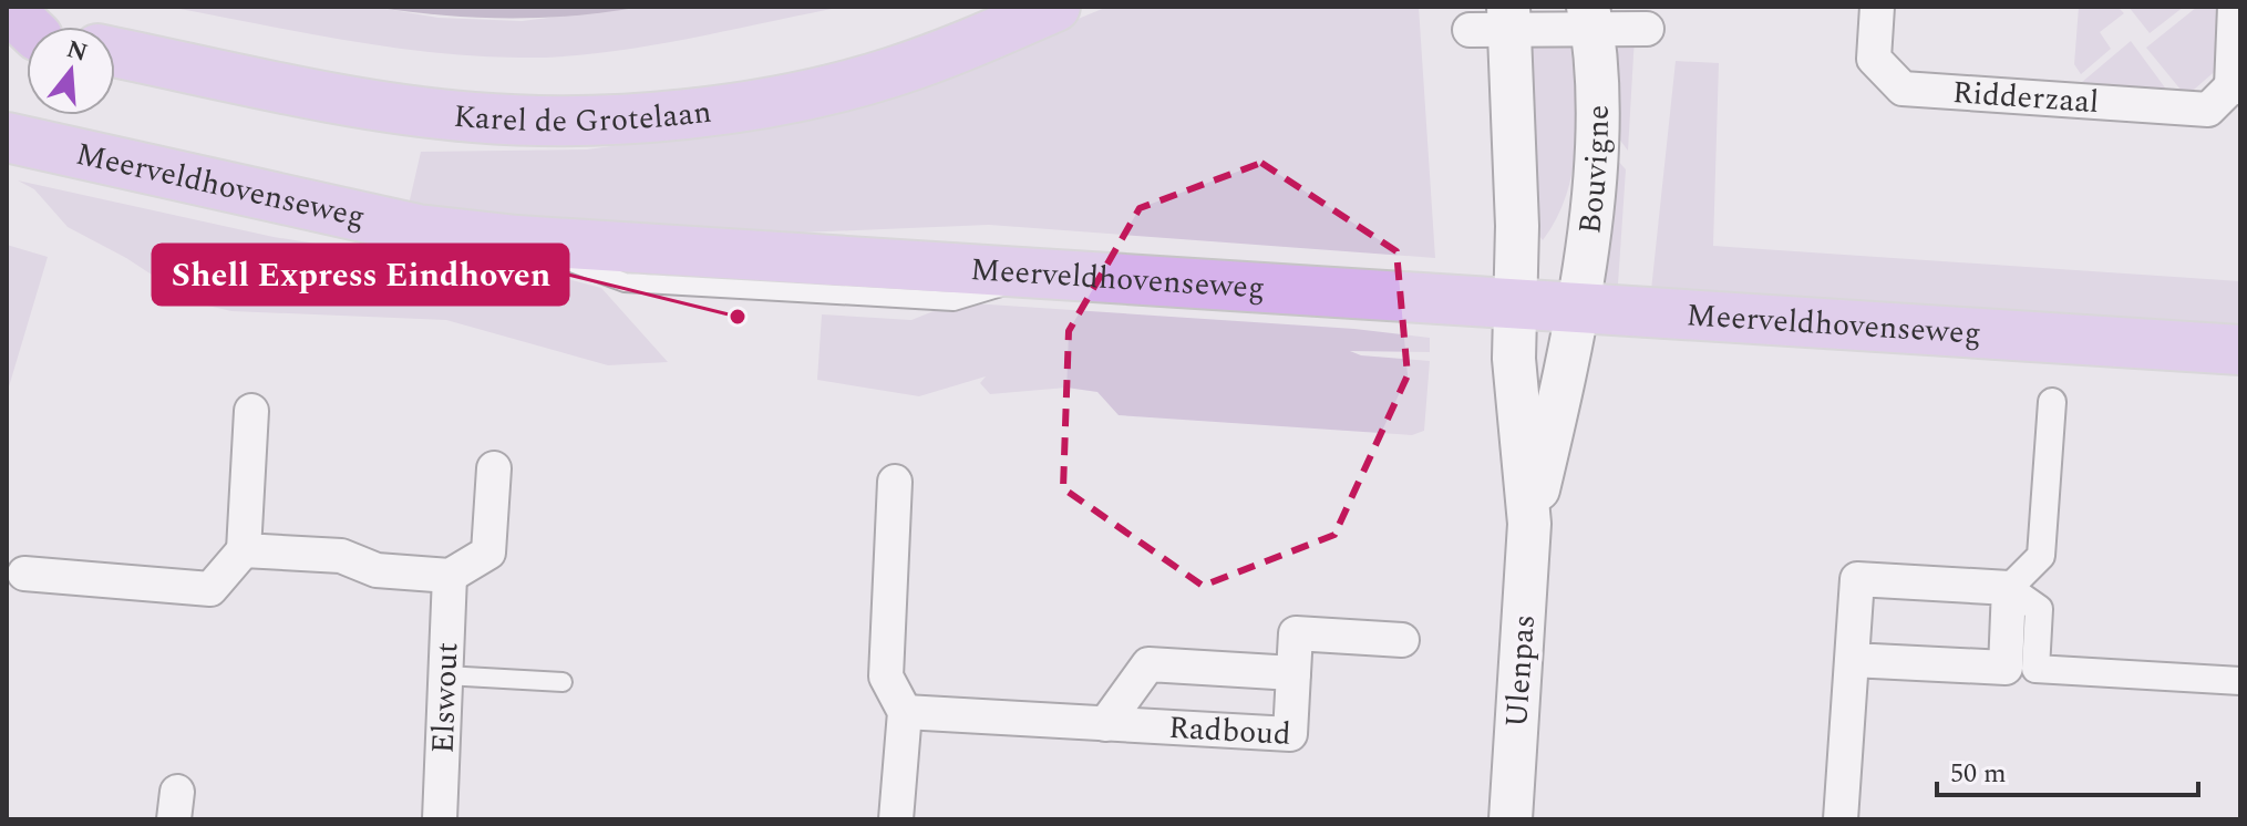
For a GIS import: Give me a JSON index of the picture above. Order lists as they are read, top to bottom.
{
  "streets": {
    "main road": ["Karel de Grotelaan", "Meerveldhovenseweg"],
    "street": [
      "Ridderzaal",
      "Bouvigne",
      "Ulenpas",
      "Elswout",
      "Radboud"
    ]
  },
  "crossings": [
    ["Bouvigne", "Meerveldhovenseweg"],
    ["Bouvigne", "Ulenpas"],
    ["Meerveldhovenseweg", "Ulenpas"]
  ],
  "places": ["Shell Express Eindhoven"],
  "scale_bar": "50 m",
  "north": "top"
}
